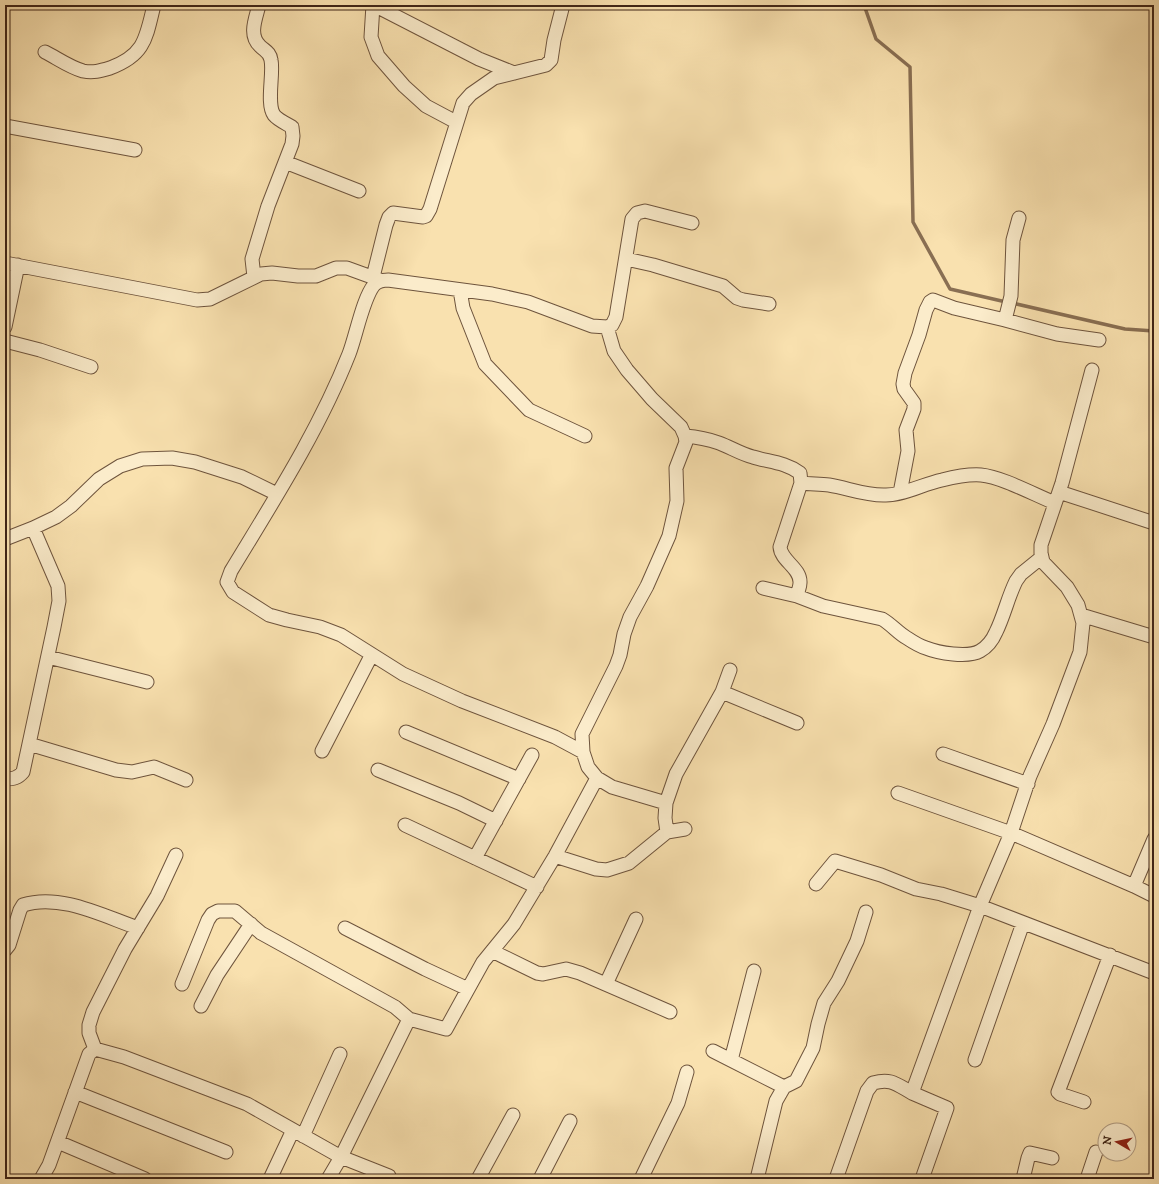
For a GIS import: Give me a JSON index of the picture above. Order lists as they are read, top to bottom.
{
  "north": "left"
}
